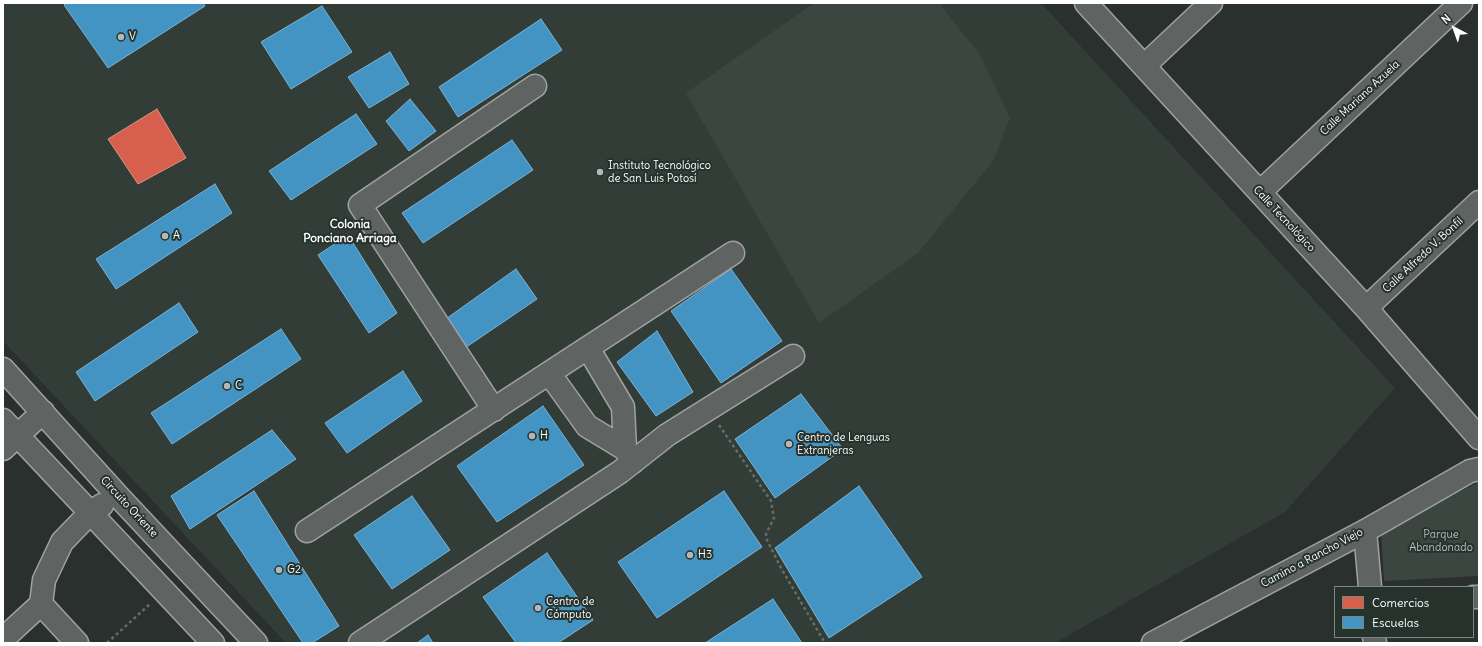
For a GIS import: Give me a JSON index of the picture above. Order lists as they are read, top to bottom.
{
  "streets": {
    "street": [
      "Calle Mariano Azuela",
      "Calle Tecnológico",
      "Calle Alfredo V. Bonfil",
      "Circuito Oriente",
      "Camino a Rancho Viejo"
    ]
  },
  "crossings": [
    ["Calle Mariano Azuela", "Calle Tecnológico"],
    ["Calle Tecnológico", "Calle Alfredo V. Bonfil"]
  ],
  "districts": ["Colonia Ponciano Arriaga"],
  "parks": ["Parque Abandonado"],
  "places": [
    "V",
    "Instituto Tecnológico de San Luis Potosí",
    "A",
    "C",
    "H",
    "Centro de Lenguas Extranjeras",
    "H3",
    "G2",
    "Centro de Cómputo"
  ],
  "legend": ["Comercios", "Escuelas"],
  "north": "top left"
}
